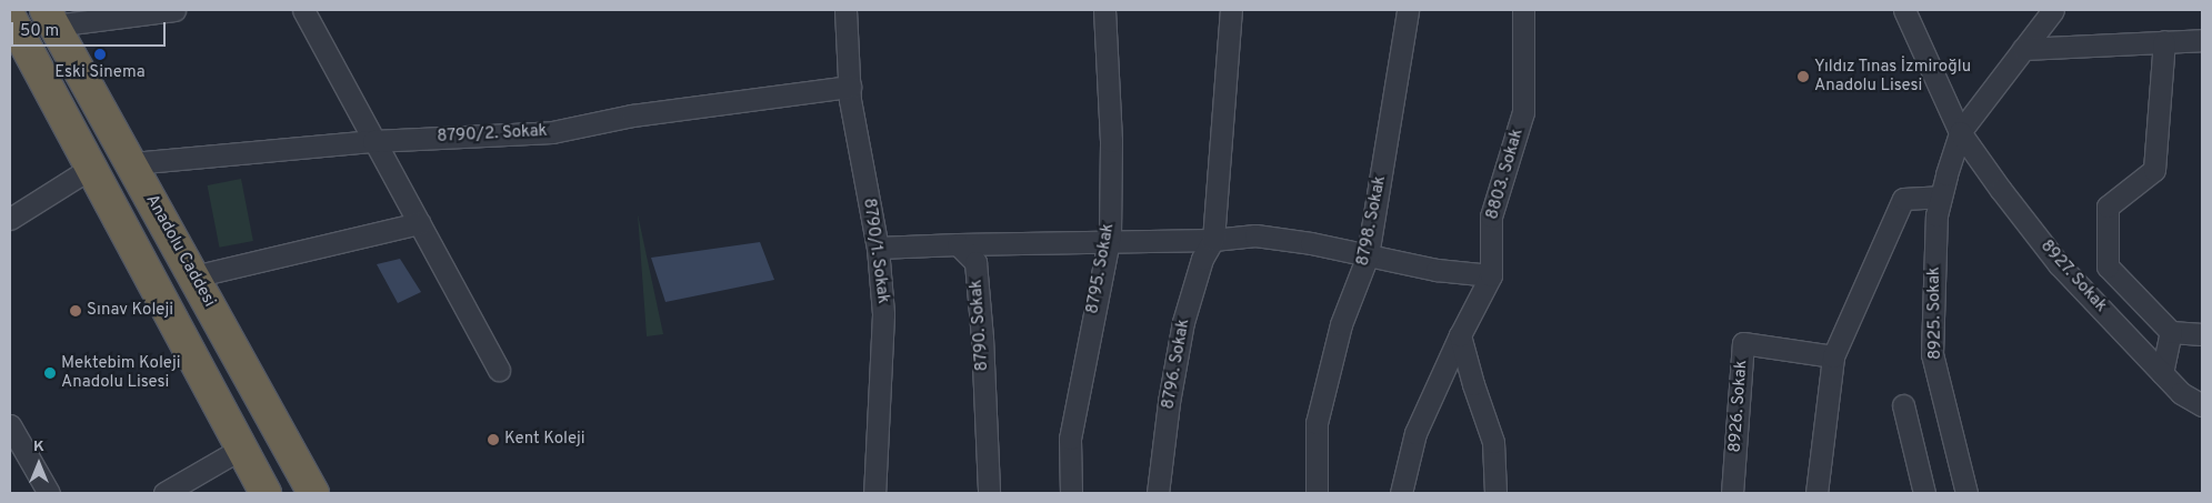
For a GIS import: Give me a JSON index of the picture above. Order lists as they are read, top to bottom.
{
  "streets": {
    "highway": ["Anadolu Caddesi"],
    "street": [
      "8790/2. Sokak",
      "8803. Sokak",
      "8798. Sokak",
      "8790/1. Sokak",
      "8795. Sokak",
      "8927. Sokak",
      "8925. Sokak",
      "8790. Sokak",
      "8796. Sokak",
      "8926. Sokak"
    ]
  },
  "crossings": [
    ["8790/2. Sokak", "Anadolu Caddesi"],
    ["8790/2. Sokak", "8790/1. Sokak"]
  ],
  "places": [
    "Eski Sinema",
    "Yıldız Tınas İzmiroğlu Anadolu Lisesi",
    "Sınav Koleji",
    "Mektebim Koleji Anadolu Lisesi",
    "Kent Koleji"
  ],
  "scale_bar": "50 m",
  "north": "top"
}
